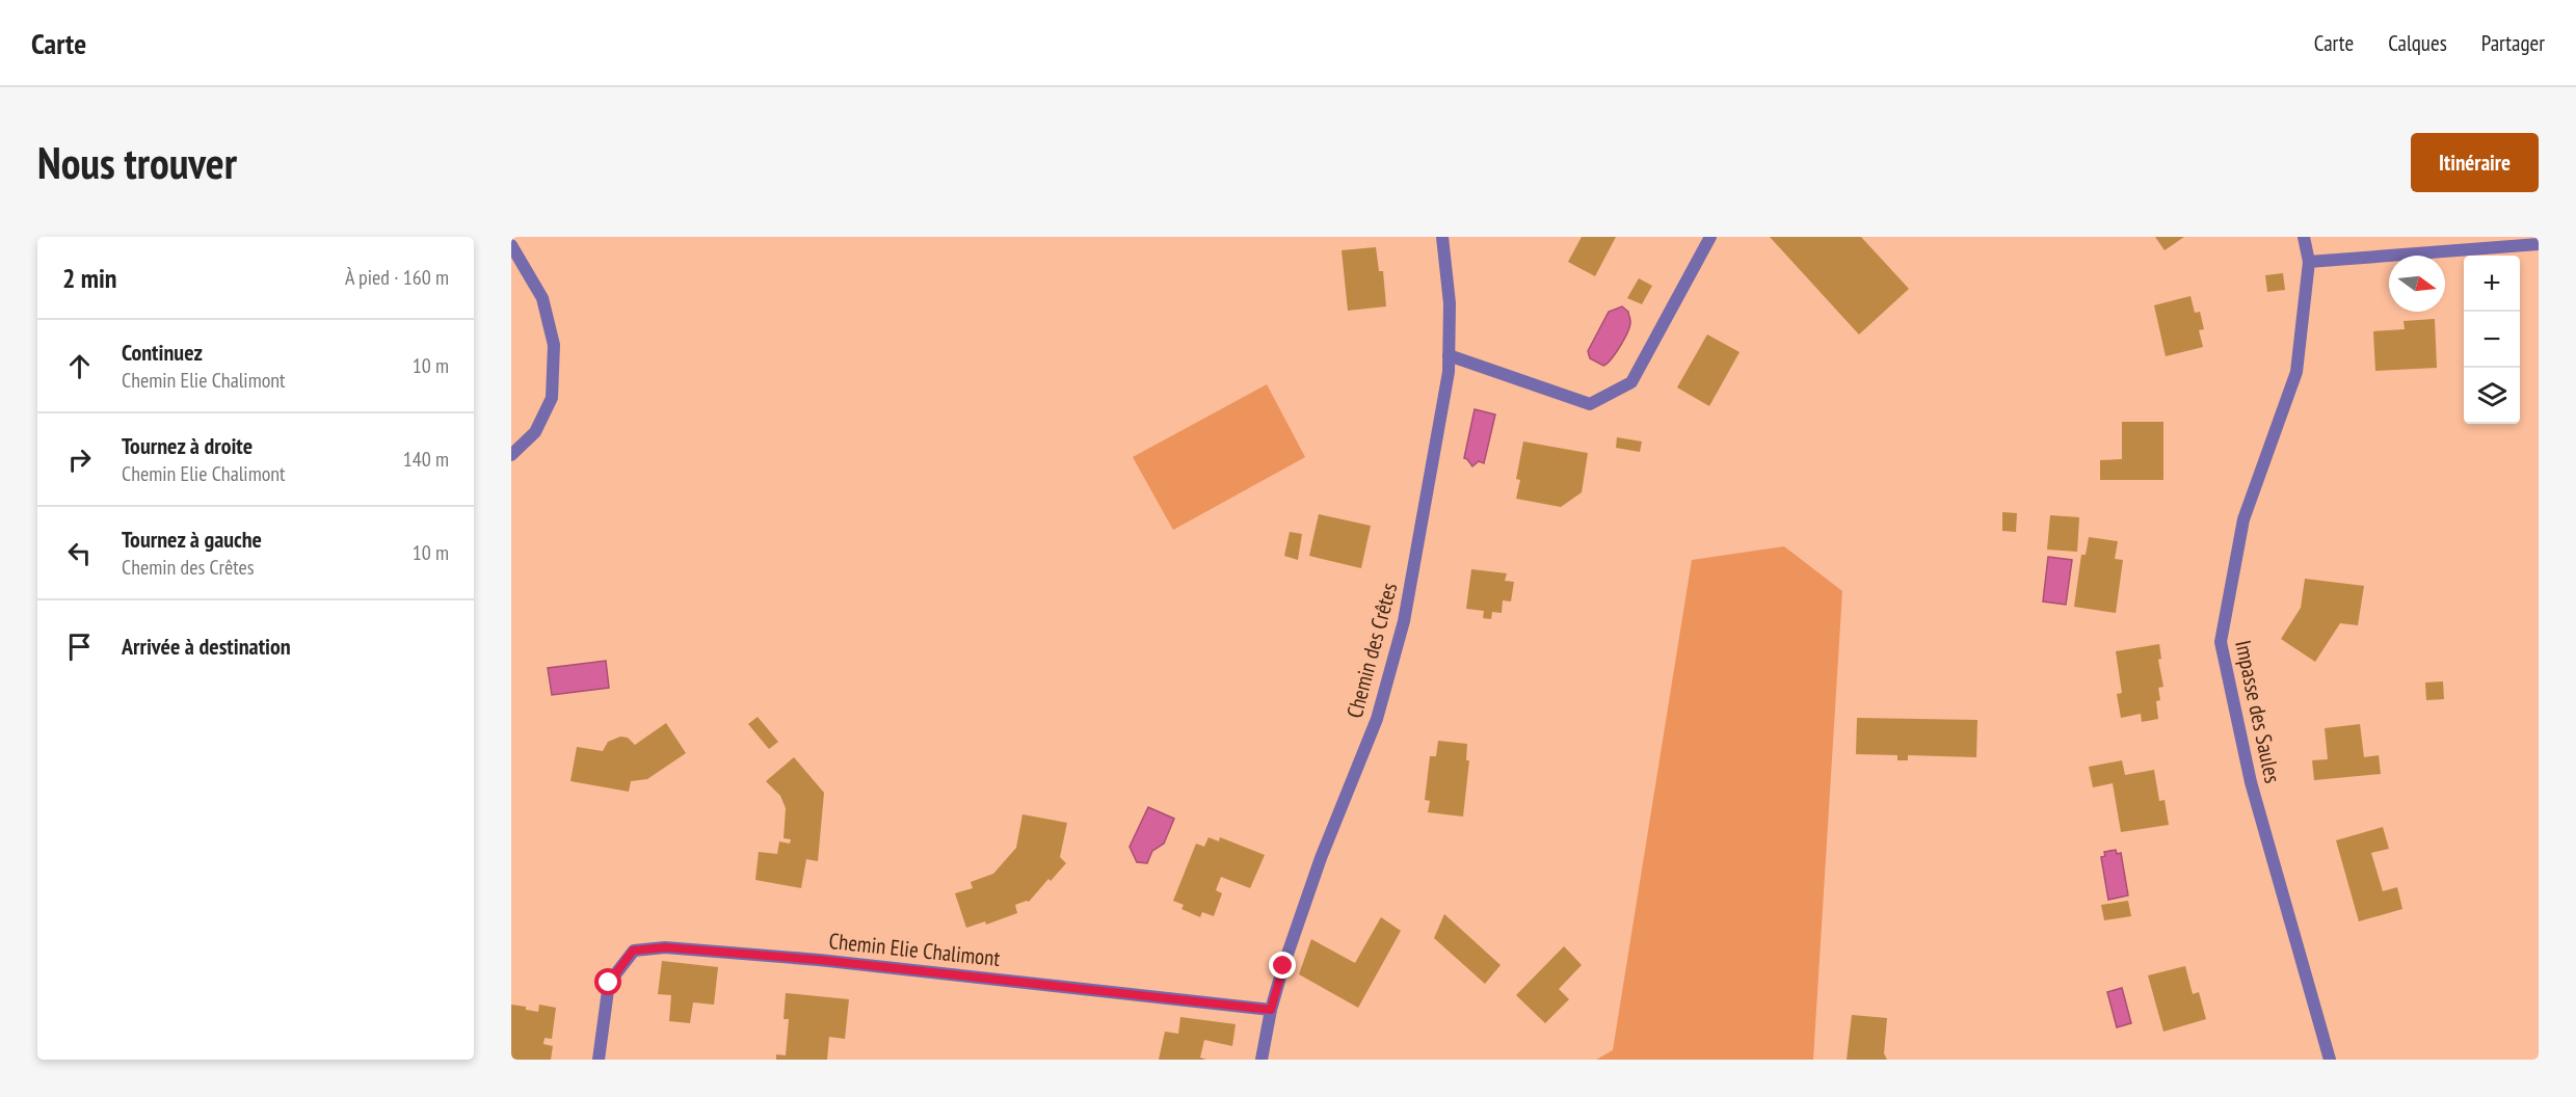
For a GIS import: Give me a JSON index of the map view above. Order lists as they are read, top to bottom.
{
  "streets": {
    "street": ["Chemin des Crêtes", "Impasse des Saules", "Chemin Elie Chalimont"]
  },
  "crossings": [
    ["Chemin des Crêtes", "Chemin Elie Chalimont"]
  ],
  "north": "right",
  "page": {
    "header": "Carte",
    "nav": ["Carte", "Calques", "Partager"],
    "buttons": "Itinéraire",
    "title": "Nous trouver",
    "heading": ["2 min", "À pied · 160 m"],
    "map_buttons": ["+", "−"],
    "list": [
      ["Continuez", "Chemin Elie Chalimont", "10 m"],
      ["Tournez à droite", "Chemin Elie Chalimont", "140 m"],
      ["Tournez à gauche", "Chemin des Crêtes", "10 m"],
      "Arrivée à destination"
    ]
  }
}
